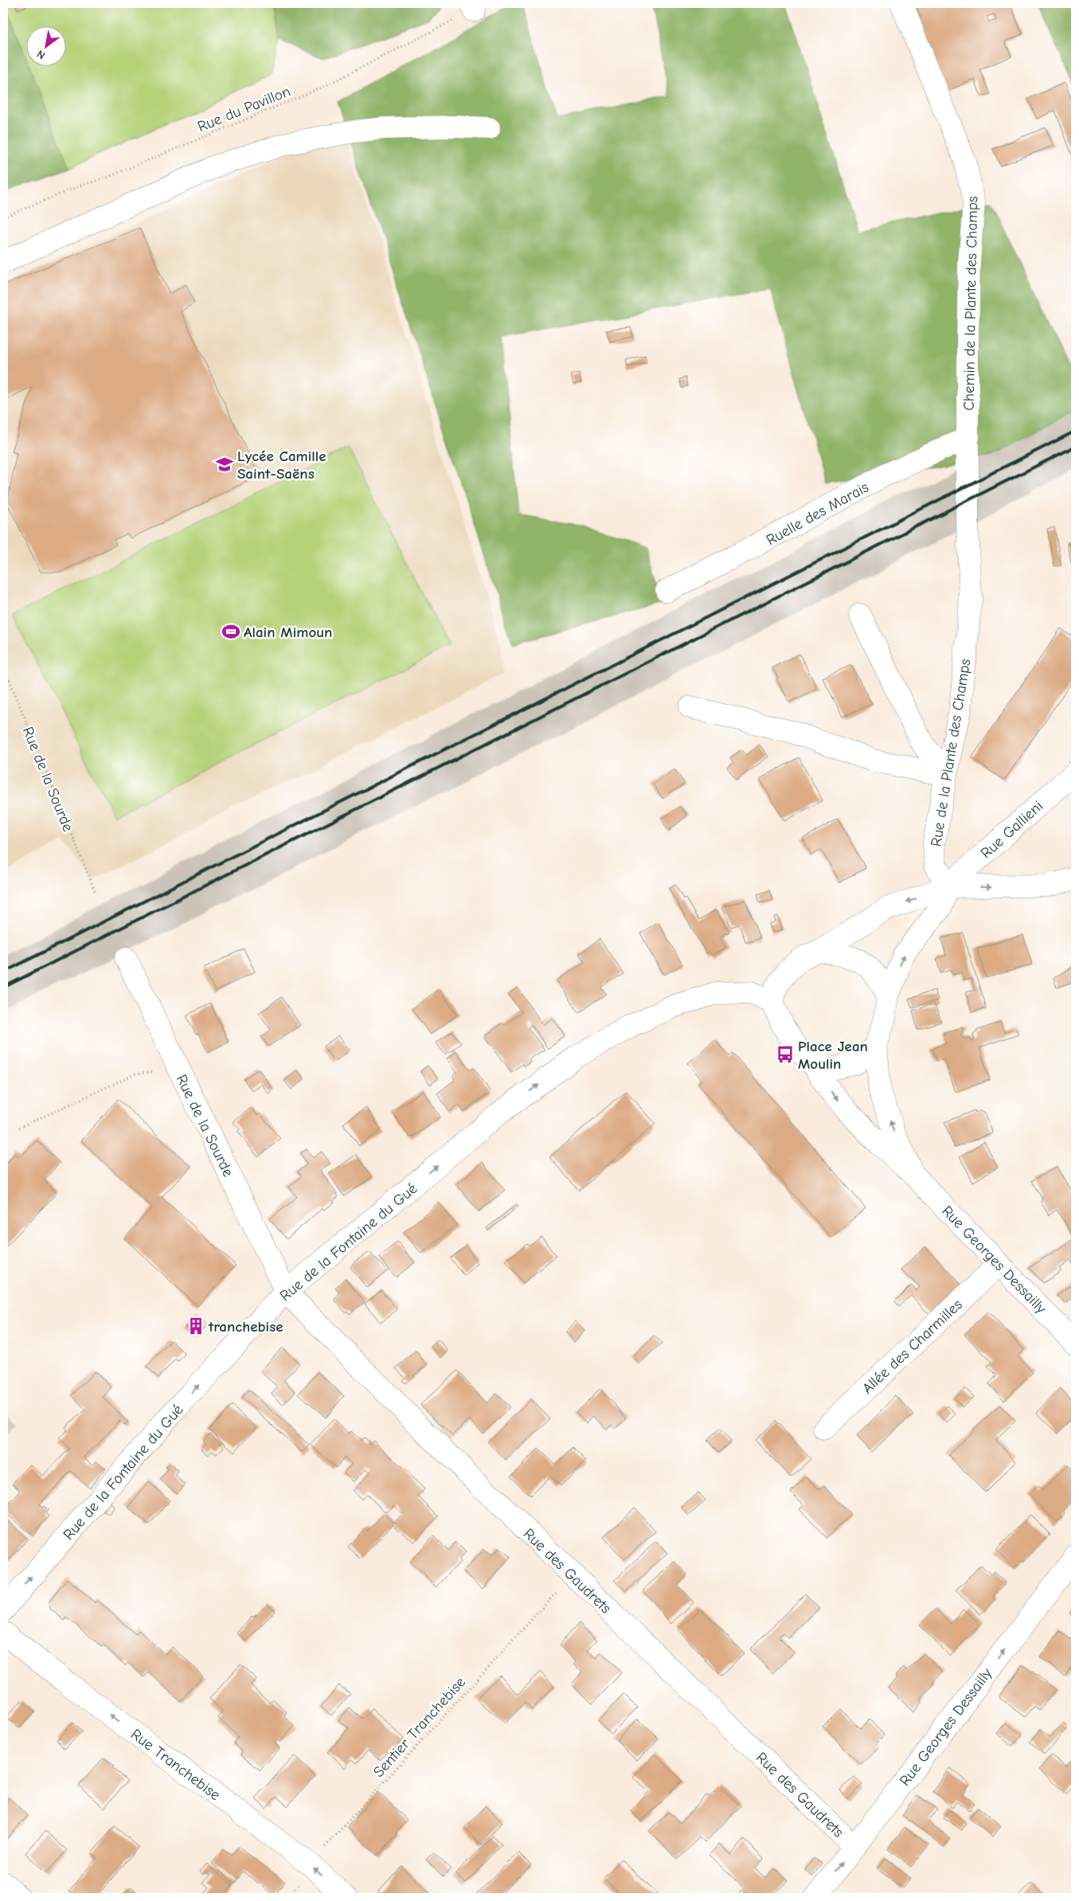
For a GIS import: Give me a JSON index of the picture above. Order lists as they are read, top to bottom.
{
  "streets": {
    "street": [
      "Chemin de la Plante des Champs",
      "Ruelle des Marais",
      "Rue de la Plante des Champs",
      "Rue de la Sourde",
      "Rue Gallieni",
      "Rue de la Fontaine du Gué",
      "Rue Georges Dessailly",
      "Allée des Charmilles",
      "Rue des Gaudrets",
      "Rue Tranchebise"
    ],
    "path": ["Rue du Pavillon", "Sentier Tranchebise"]
  },
  "crossings": [
    ["Chemin de la Plante des Champs", "Ruelle des Marais"],
    ["Chemin de la Plante des Champs", "Rue de la Plante des Champs"],
    ["Rue de la Plante des Champs", "Rue Gallieni"],
    ["Rue de la Sourde", "Rue de la Fontaine du Gué"],
    ["Rue de la Sourde", "Rue des Gaudrets"],
    ["Rue Gallieni", "Rue de la Fontaine du Gué"],
    ["Rue Gallieni", "Rue Georges Dessailly"],
    ["Rue de la Fontaine du Gué", "Rue Georges Dessailly"],
    ["Rue de la Fontaine du Gué", "Rue des Gaudrets"],
    ["Rue Georges Dessailly", "Allée des Charmilles"],
    ["Rue Georges Dessailly", "Rue des Gaudrets"],
    ["Rue des Gaudrets", "Sentier Tranchebise"],
    ["Sentier Tranchebise", "Rue Tranchebise"]
  ],
  "one_way": ["Rue de la Fontaine du Gué", "Rue Tranchebise"],
  "places": {
    "school or university": ["Lycée Camille Saint-Saëns"],
    "sports": ["Alain Mimoun"],
    "bus stop": ["Place Jean Moulin"],
    "building": ["tranchebise"]
  },
  "north": "bottom left"
}
